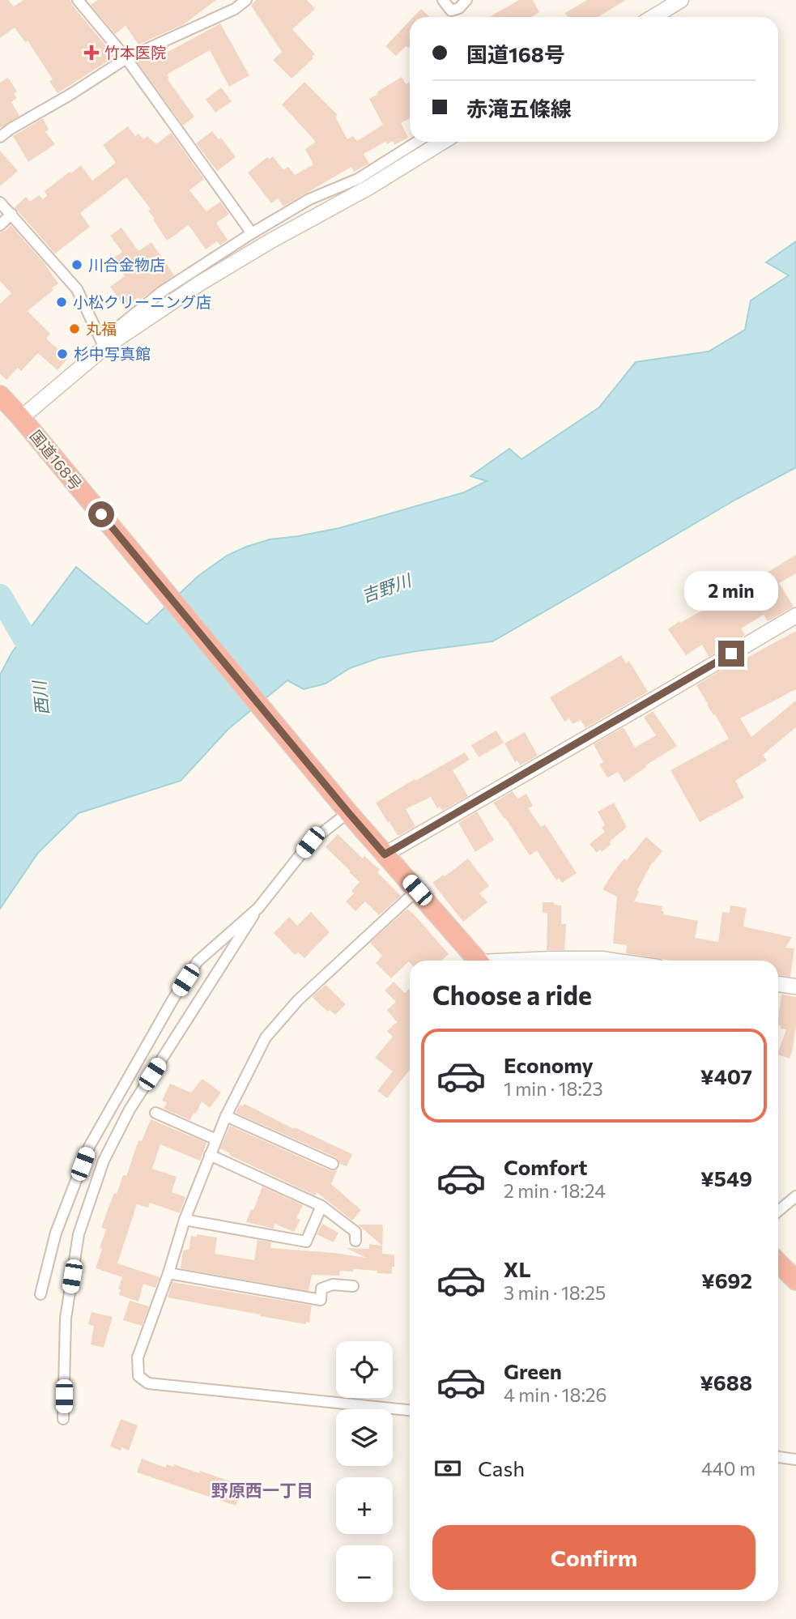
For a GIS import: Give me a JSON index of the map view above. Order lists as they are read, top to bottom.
{
  "streets": {
    "highway": ["国道168号"]
  },
  "districts": ["野原西一丁目"],
  "water": ["吉野川", "西川"],
  "places": {
    "health": ["竹本医院"],
    "other": [
      "川合金物店",
      "小松クリーニング店",
      "丸福",
      "杉中写真館"
    ]
  },
  "page": {
    "banner": ["国道168号", "赤滝五條線"],
    "bubble": "2 min",
    "heading": "Choose a ride",
    "list": [
      {
        "name": "Economy",
        "note": "1 min · 18:23",
        "value": "¥407"
      },
      {
        "name": "Comfort",
        "note": "2 min · 18:24",
        "value": "¥549"
      },
      {
        "name": "XL",
        "note": "3 min · 18:25",
        "value": "¥692"
      },
      {
        "name": "Green",
        "note": "4 min · 18:26",
        "value": "¥688"
      }
    ],
    "map_buttons": ["+", "−"],
    "pay": ["Cash", "440 m"],
    "buttons": "Confirm"
  }
}
